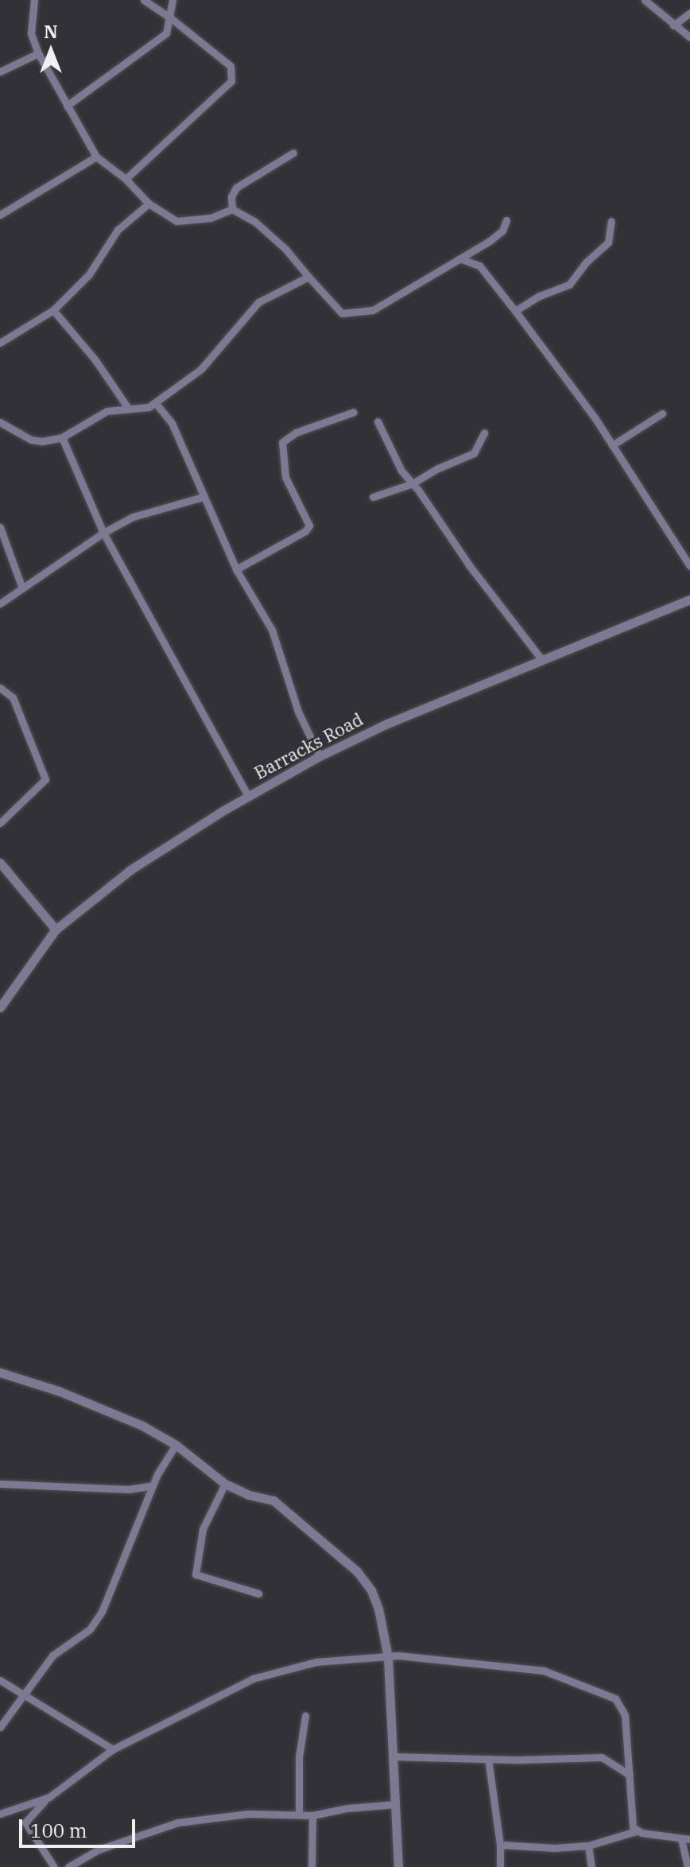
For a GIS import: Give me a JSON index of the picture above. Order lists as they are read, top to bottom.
{
  "streets": {
    "street": ["Barracks Road"]
  },
  "scale_bar": "100 m",
  "north": "top"
}
